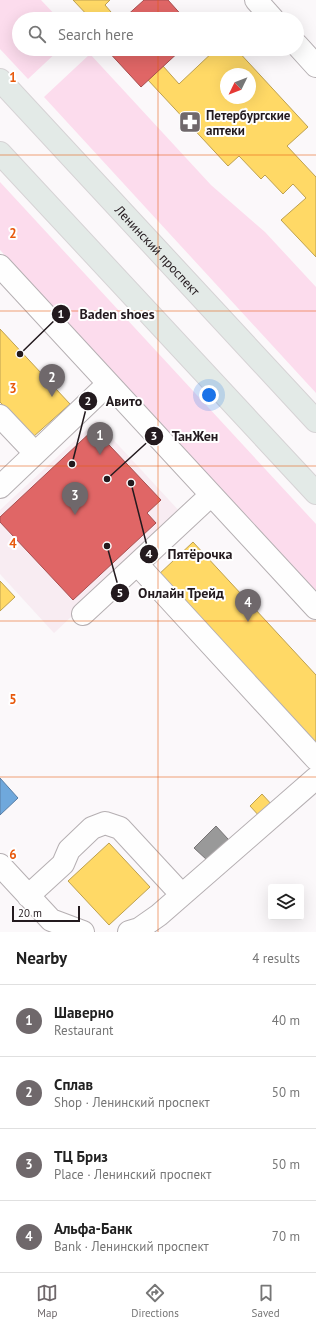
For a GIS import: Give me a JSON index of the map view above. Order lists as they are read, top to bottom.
{
  "streets": {
    "main road": ["Ленинский проспект"]
  },
  "places": {
    "pharmacy": ["Петербургские аптеки"],
    "other": [
      "Baden shoes",
      "Авито",
      "ТанЖен",
      "Пятёрочка",
      "Онлайн Трейд"
    ]
  },
  "scale_bar": "20 m",
  "north": "bottom left",
  "page": {
    "search": "Search here",
    "pins": [
      "2",
      "1",
      "3",
      "4"
    ],
    "scale": "20 m",
    "heading": ["Nearby", "4 results"],
    "list": [
      {
        "mark": "1",
        "name": "Шаверно",
        "note": "Restaurant",
        "value": "40 m"
      },
      {
        "mark": "2",
        "name": "Сплав",
        "note": "Shop · Ленинский проспект",
        "value": "50 m"
      },
      {
        "mark": "3",
        "name": "ТЦ Бриз",
        "note": "Place · Ленинский проспект",
        "value": "50 m"
      },
      {
        "mark": "4",
        "name": "Альфа-Банк",
        "note": "Bank · Ленинский проспект",
        "value": "70 m"
      }
    ],
    "nav": ["Map", "Directions", "Saved"]
  },
  "grid": {
    "rows": [
      "1",
      "2",
      "3",
      "4",
      "5",
      "6"
    ]
  }
}
